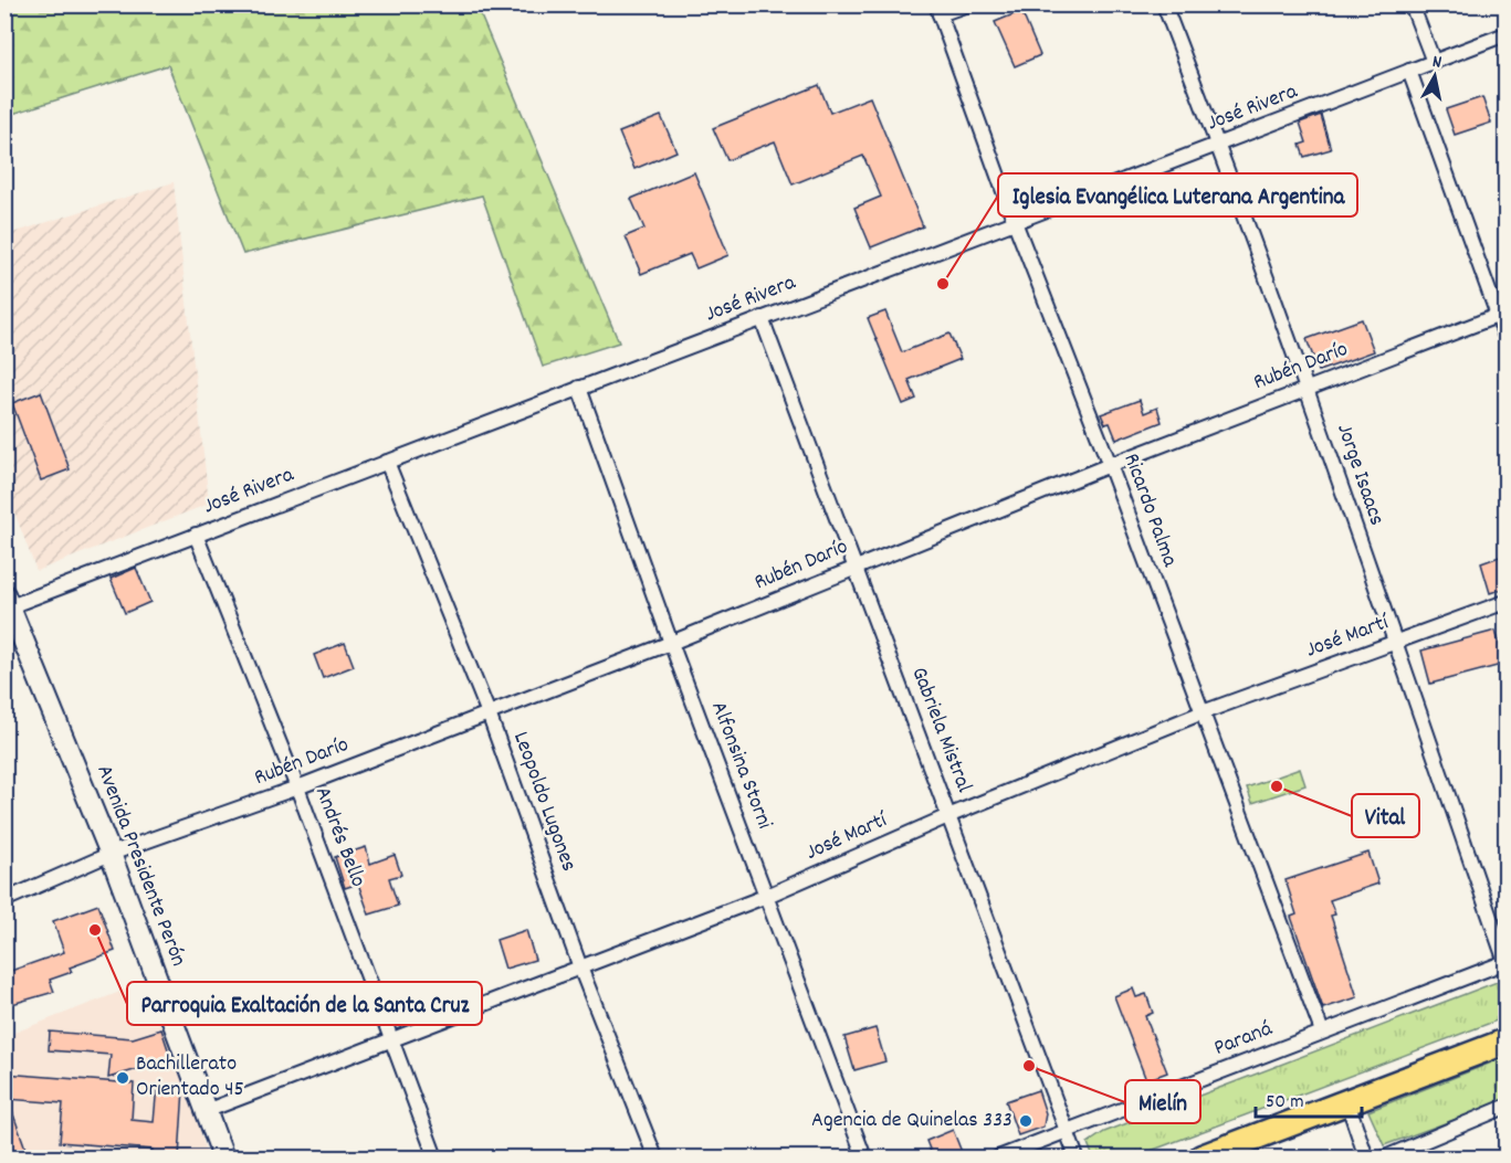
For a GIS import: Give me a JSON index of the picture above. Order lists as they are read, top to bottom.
{
  "streets": {
    "main road": ["Avenida Presidente Perón"],
    "street": [
      "José Rivera",
      "Rubén Darío",
      "Jorge Isaacs",
      "Ricardo Palma",
      "José Martí",
      "Gabriela Mistral",
      "Alfonsina Storni",
      "Leopoldo Lugones",
      "Andrés Bello",
      "Paraná"
    ]
  },
  "crossings": [
    ["José Rivera", "Jorge Isaacs"],
    ["José Rivera", "Ricardo Palma"],
    ["José Rivera", "Gabriela Mistral"],
    ["José Rivera", "Alfonsina Storni"],
    ["José Rivera", "Leopoldo Lugones"],
    ["José Rivera", "Andrés Bello"],
    ["José Rivera", "Avenida Presidente Perón"],
    ["Rubén Darío", "Jorge Isaacs"],
    ["Rubén Darío", "Ricardo Palma"],
    ["Rubén Darío", "Gabriela Mistral"],
    ["Rubén Darío", "Alfonsina Storni"],
    ["Rubén Darío", "Leopoldo Lugones"],
    ["Rubén Darío", "Andrés Bello"],
    ["Rubén Darío", "Avenida Presidente Perón"],
    ["Jorge Isaacs", "José Martí"],
    ["Jorge Isaacs", "Paraná"],
    ["Ricardo Palma", "José Martí"],
    ["Ricardo Palma", "Paraná"],
    ["José Martí", "Gabriela Mistral"],
    ["José Martí", "Alfonsina Storni"],
    ["José Martí", "Leopoldo Lugones"],
    ["José Martí", "Andrés Bello"],
    ["José Martí", "Avenida Presidente Perón"],
    ["Gabriela Mistral", "Paraná"]
  ],
  "places": [
    "Iglesia Evangélica Luterana Argentina",
    "Vital",
    "Parroquia Exaltación de la Santa Cruz",
    "Mielín",
    "Bachillerato Orientado 45",
    "Agencia de Quinelas 333"
  ],
  "scale_bar": "50 m",
  "north": "top"
}
